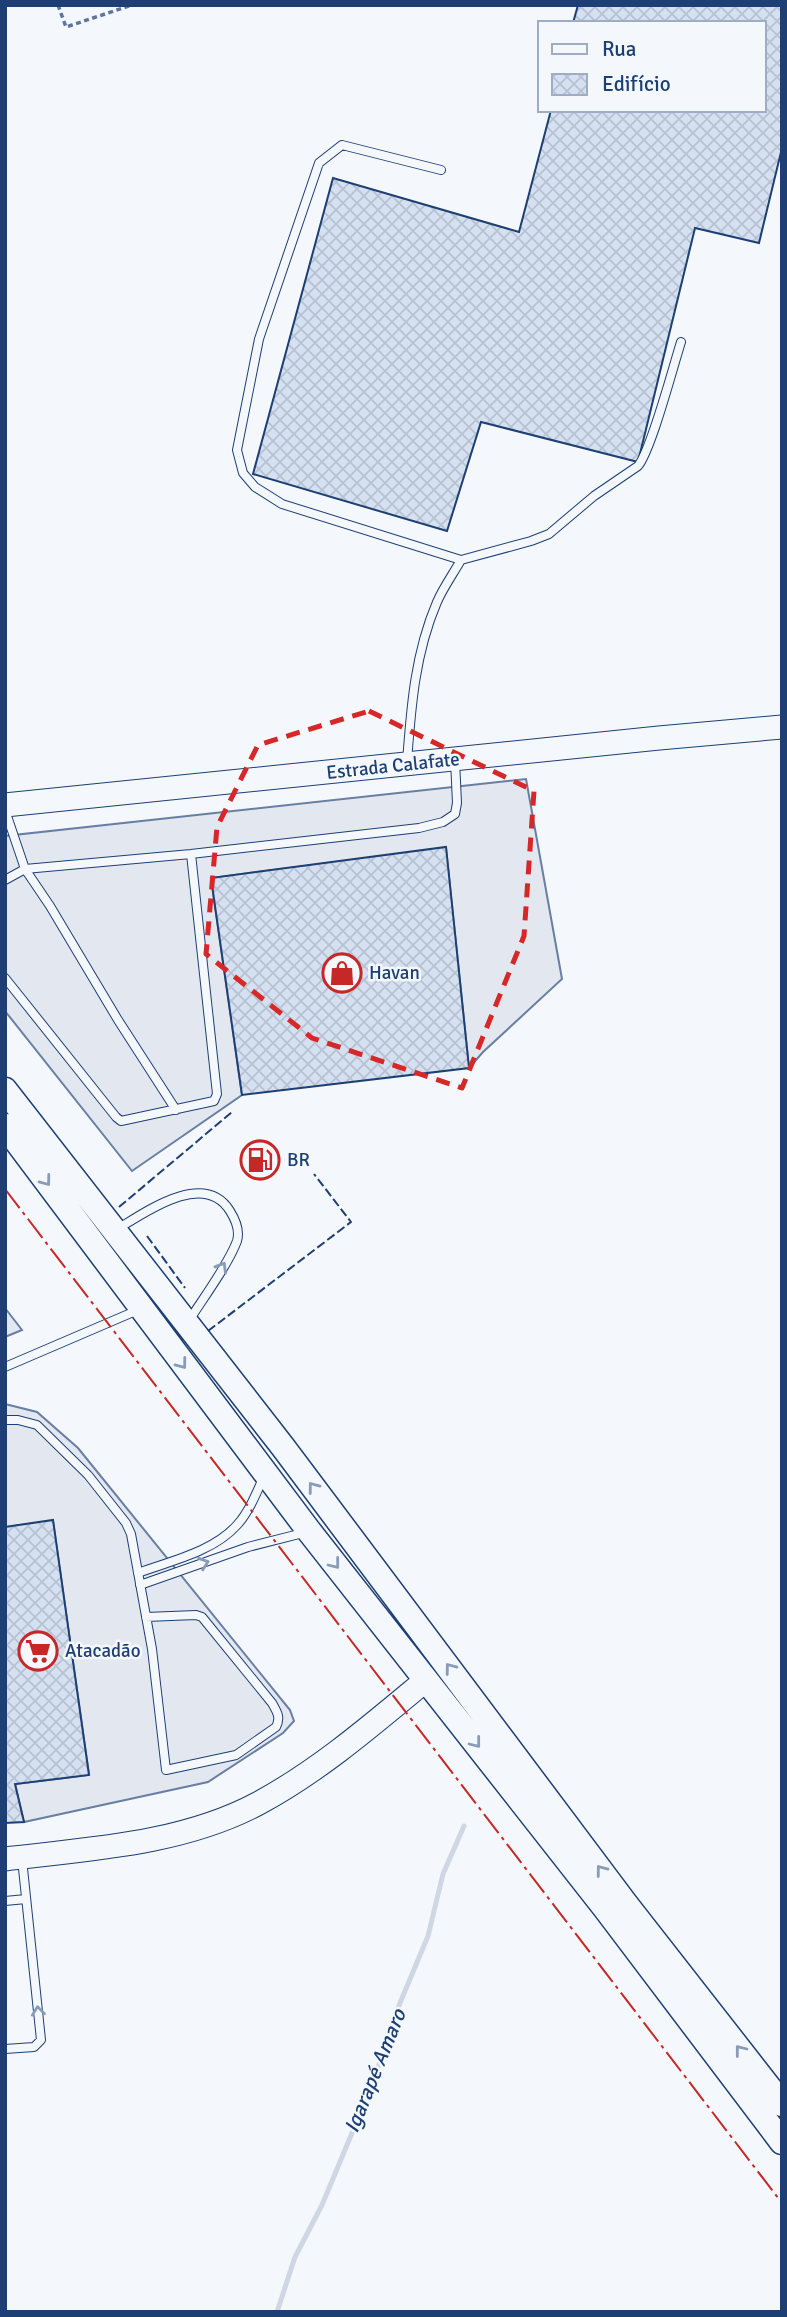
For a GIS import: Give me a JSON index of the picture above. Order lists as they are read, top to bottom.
{
  "streets": {
    "street": ["Estrada Calafate"]
  },
  "water": ["Igarapé Amaro"],
  "places": {
    "shop": ["Havan"],
    "fuel station": ["BR"],
    "supermarket": ["Atacadão"]
  },
  "legend": ["Rua", "Edifício"]
}
